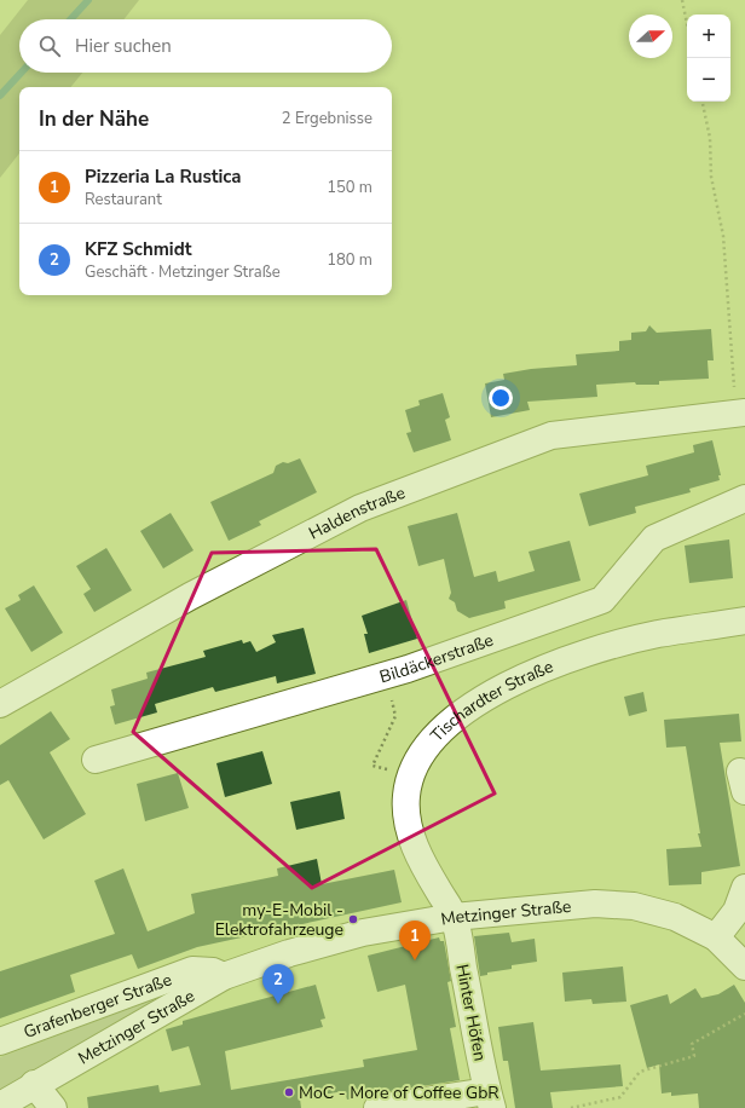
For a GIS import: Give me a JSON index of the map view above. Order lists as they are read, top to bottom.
{
  "streets": {
    "street": [
      "Haldenstraße",
      "Bildäckerstraße",
      "Tischardter Straße",
      "Metzinger Straße",
      "Grafenberger Straße",
      "Hinter Höfen"
    ]
  },
  "crossings": [
    ["Tischardter Straße", "Metzinger Straße"],
    ["Tischardter Straße", "Hinter Höfen"],
    ["Metzinger Straße", "Grafenberger Straße"],
    ["Metzinger Straße", "Hinter Höfen"]
  ],
  "places": ["my-E-Mobil - Elektrofahrzeuge", "MoC - More of Coffee GbR"],
  "north": "right",
  "page": {
    "map_buttons": ["+", "−"],
    "search": "Hier suchen",
    "heading": ["In der Nähe", "2 Ergebnisse"],
    "list": [
      {
        "mark": "1",
        "name": "Pizzeria La Rustica",
        "note": "Restaurant",
        "value": "150 m"
      },
      {
        "mark": "2",
        "name": "KFZ Schmidt",
        "note": "Geschäft · Metzinger Straße",
        "value": "180 m"
      }
    ],
    "pins": ["1", "2"]
  }
}
